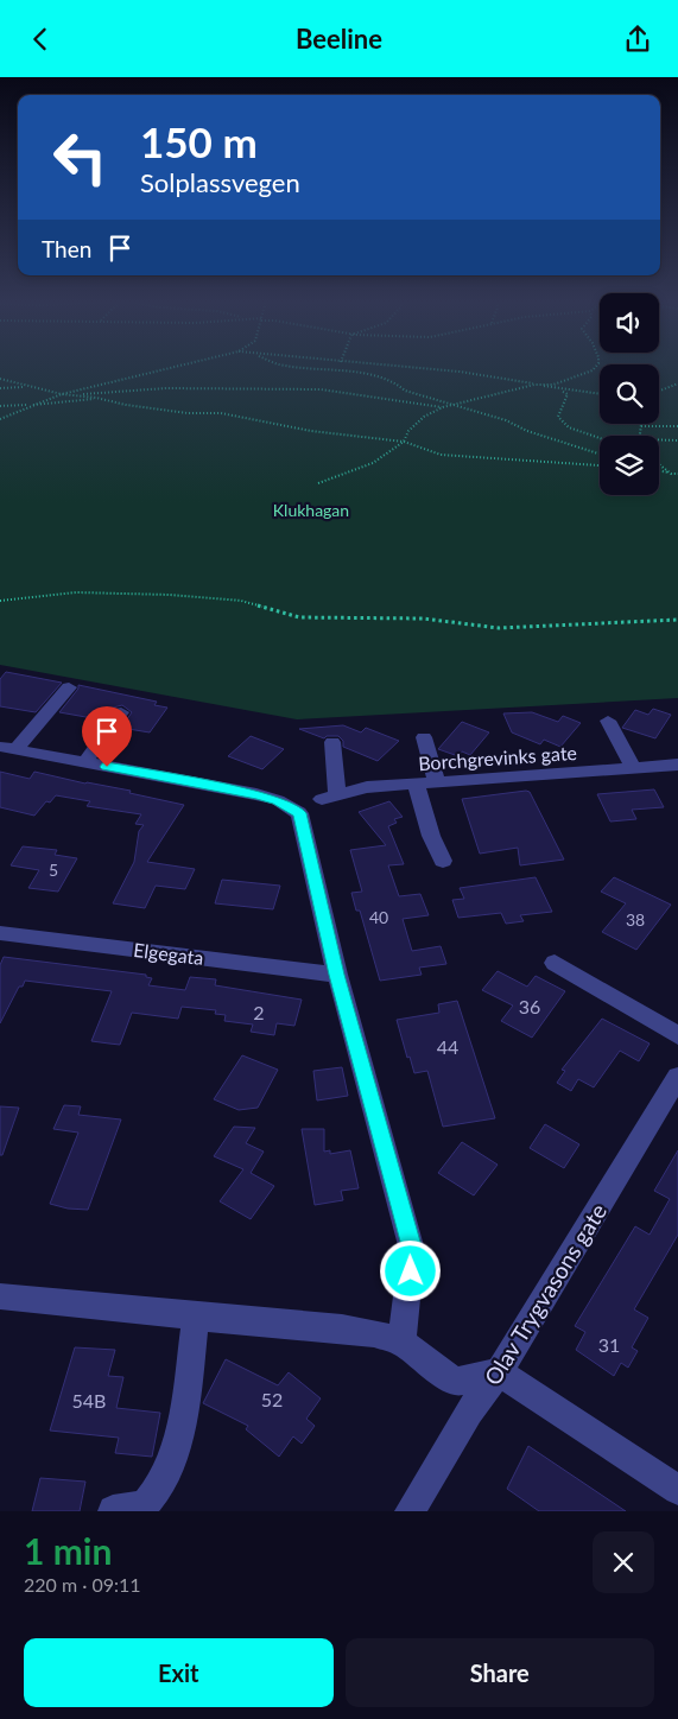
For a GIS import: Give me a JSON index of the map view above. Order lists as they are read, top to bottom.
{
  "streets": {
    "street": ["Borchgrevinks gate", "Elgegata", "Olav Trygvasons gate"]
  },
  "parks": ["Klukhagan"],
  "house_numbers": [
    "5",
    "40",
    "38",
    "36",
    "2",
    "44",
    "31",
    "52",
    "54B"
  ],
  "page": {
    "header": "Beeline",
    "turn": ["150 m", "Solplassvegen"],
    "then": "Then",
    "heading": ["1 min", "220 m · 09:11"],
    "buttons": ["Exit", "Share"]
  }
}
